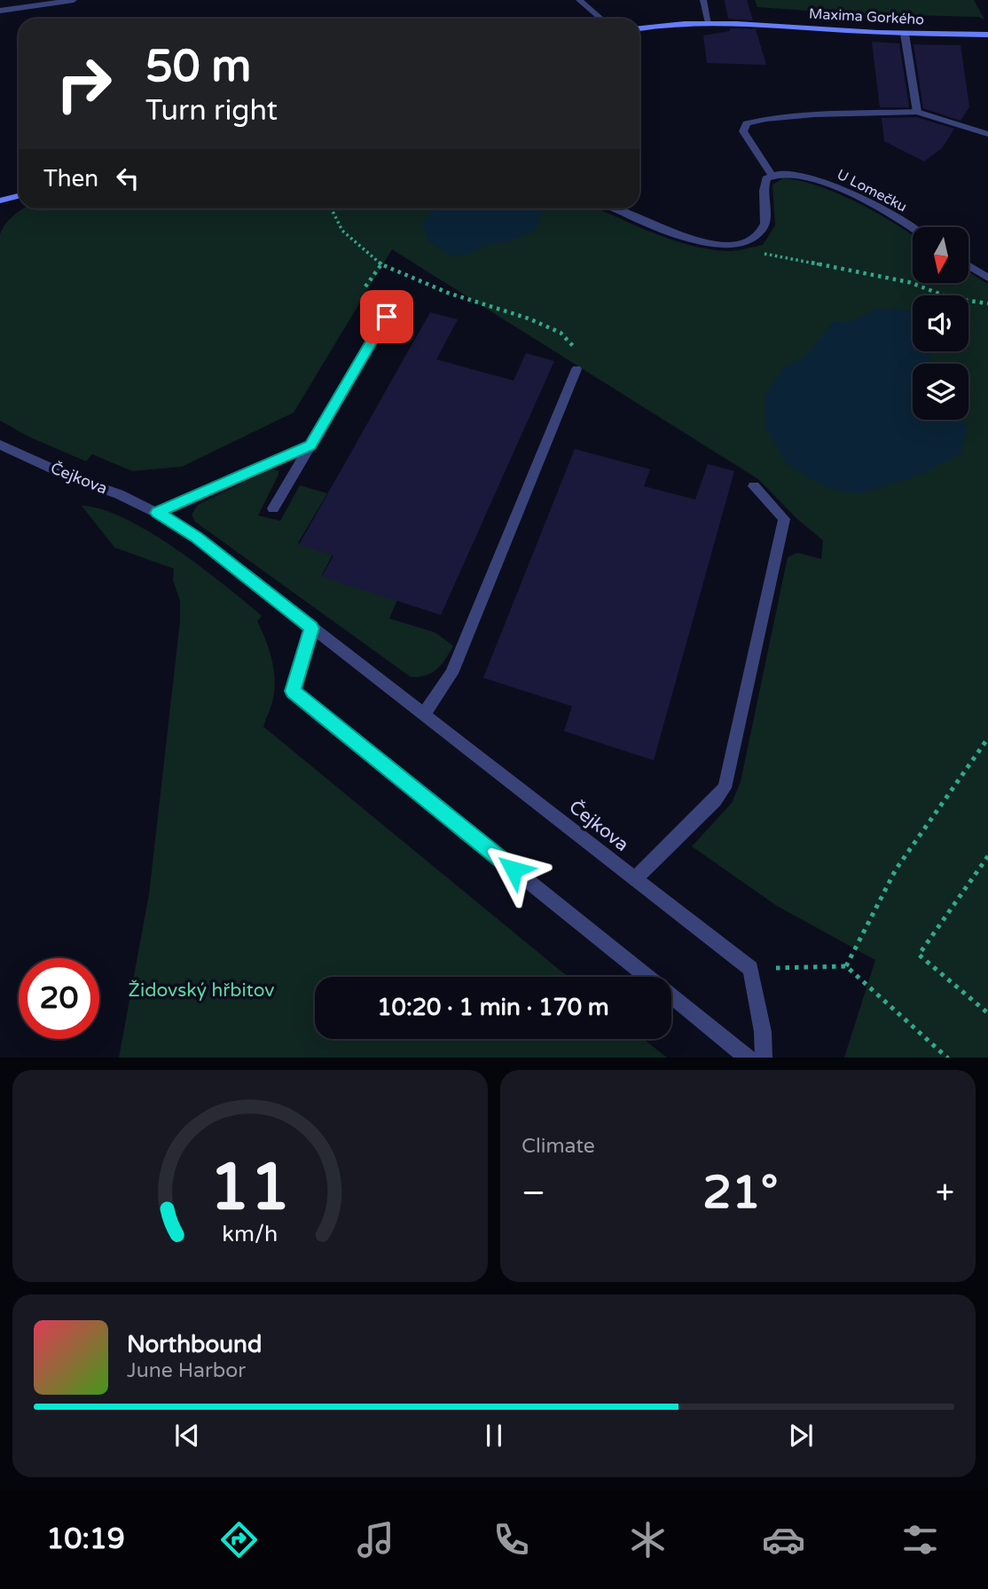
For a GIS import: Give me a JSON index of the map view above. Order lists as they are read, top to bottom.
{
  "streets": {
    "street": ["Maxima Gorkého", "U Lomečku", "Čejkova"]
  },
  "parks": ["Židovský hřbitov"],
  "north": "bottom",
  "page": {
    "turn": ["50 m", "Turn right"],
    "then": "Then",
    "limit": "20",
    "trip": "10:20 · 1 min · 170 m",
    "tile": "Climate",
    "heat": ["−", "21°", "+"],
    "song": ["Northbound", "June Harbor"],
    "tabs": "10:19",
    "gauge": ["11", "km/h"]
  }
}
